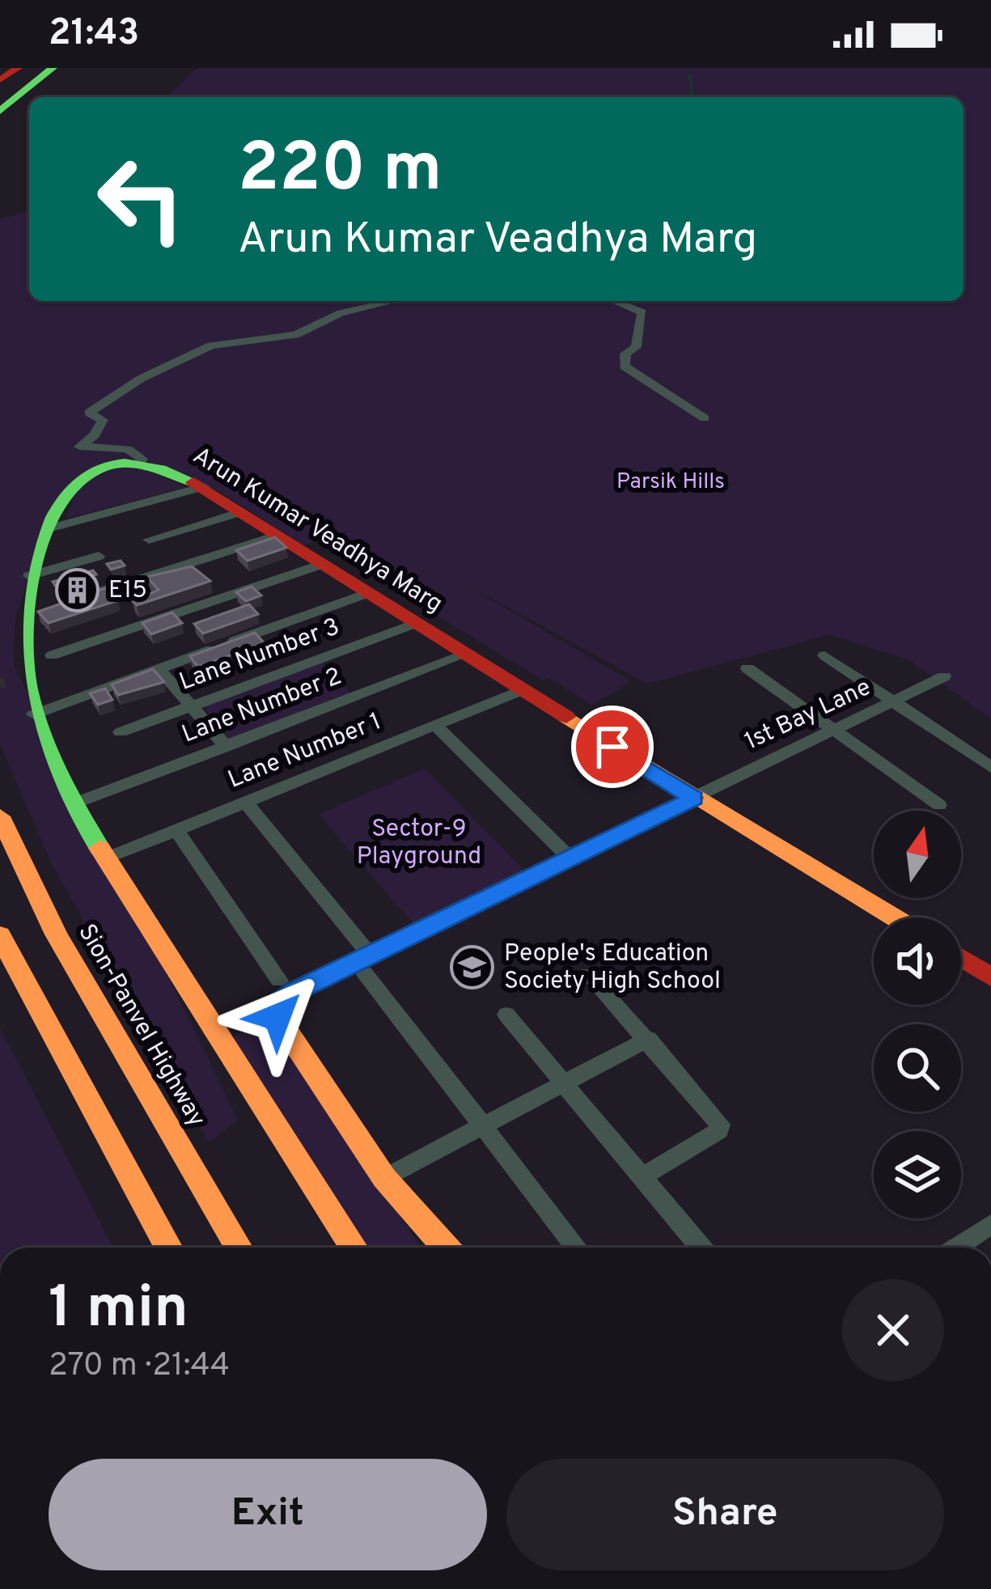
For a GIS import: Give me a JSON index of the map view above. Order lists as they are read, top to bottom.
{
  "streets": {
    "main road": ["Arun Kumar Veadhya Marg", "Sion-Panvel Highway"],
    "street": [
      "Lane Number 3",
      "Lane Number 2",
      "1st Bay Lane",
      "Lane Number 1"
    ]
  },
  "crossings": [
    ["Arun Kumar Veadhya Marg", "Lane Number 3"],
    ["Arun Kumar Veadhya Marg", "Lane Number 2"],
    ["Arun Kumar Veadhya Marg", "1st Bay Lane"],
    ["Arun Kumar Veadhya Marg", "Lane Number 1"]
  ],
  "parks": ["Parsik Hills", "Sector-9 Playground"],
  "places": {
    "building": ["E15"],
    "school or university": ["People's Education Society High School"]
  },
  "north": "top",
  "page": {
    "status": "21:43",
    "turn": ["220 m", "Arun Kumar Veadhya Marg"],
    "heading": ["1 min", "270 m · 21:44"],
    "buttons": ["Exit", "Share"]
  }
}
